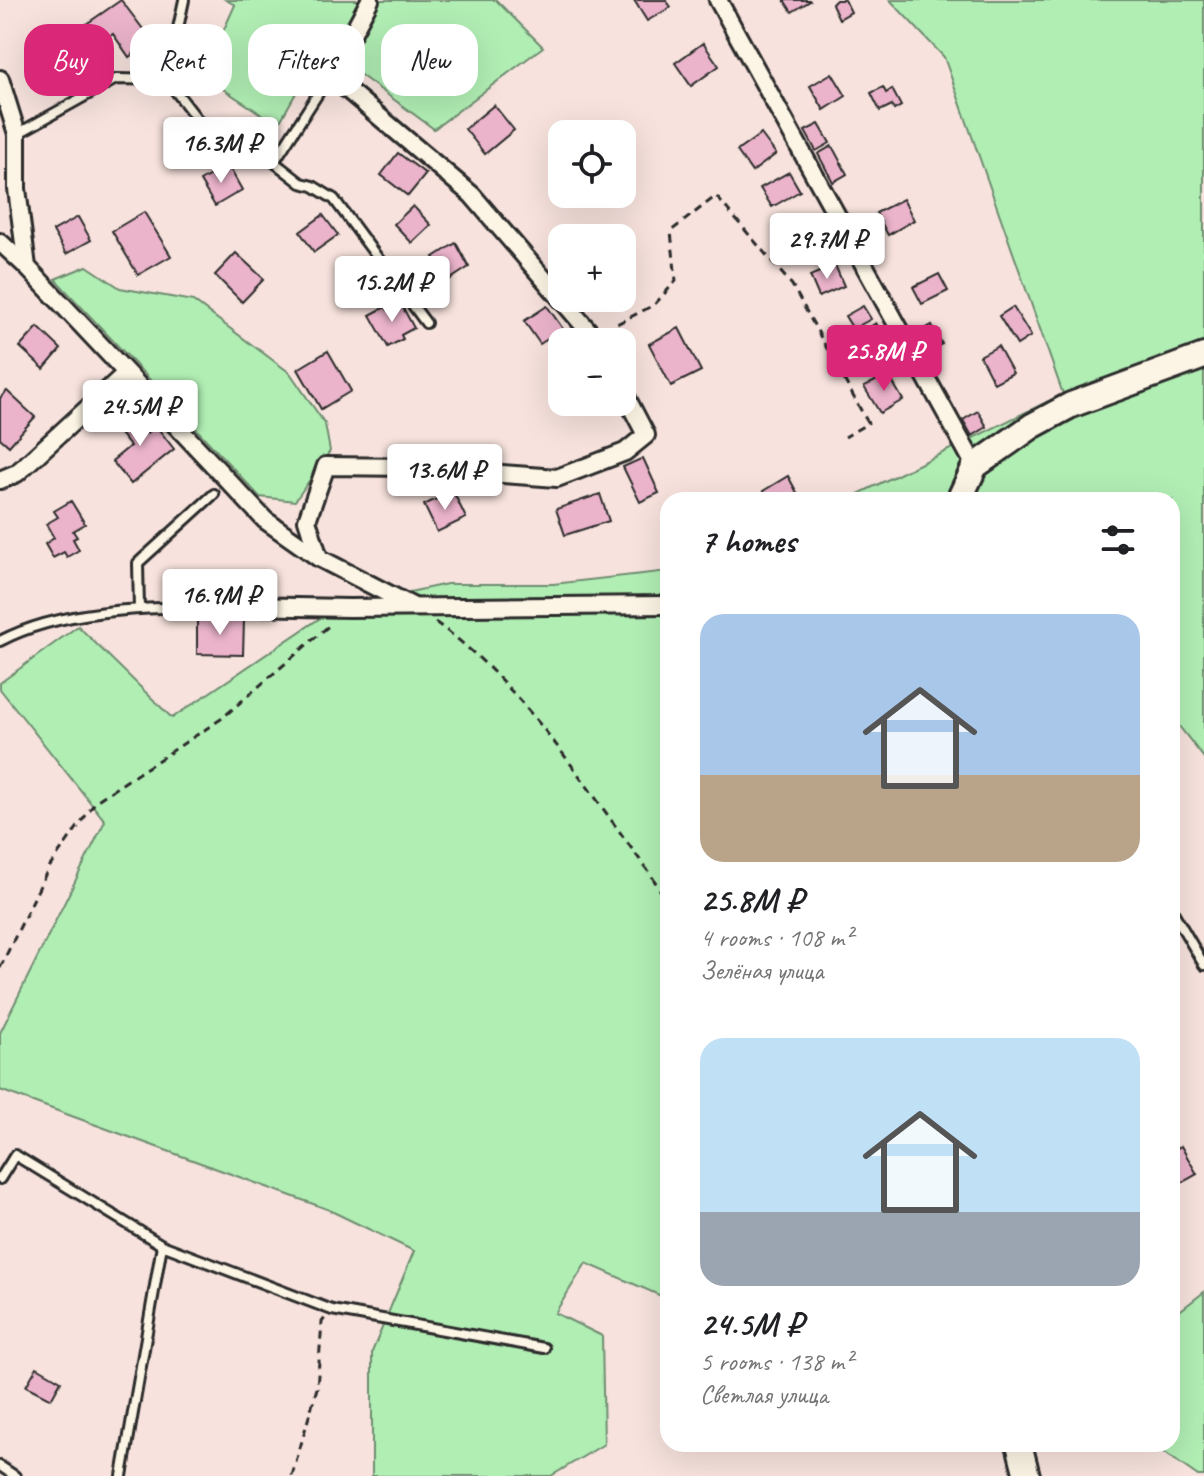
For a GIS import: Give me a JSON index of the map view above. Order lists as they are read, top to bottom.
{
  "page": {
    "chip": [
      "Buy",
      "Rent",
      "Filters",
      "New"
    ],
    "price": [
      "16.3M ₽",
      "29.7M ₽",
      "15.2M ₽",
      "25.8M ₽",
      "24.5M ₽",
      "13.6M ₽",
      "16.9M ₽"
    ],
    "map_buttons": ["+", "−"],
    "heading": "7 homes",
    "list": [
      {
        "name": "25.8M ₽",
        "note": "4 rooms · 108 m² · Зелёная улица"
      },
      {
        "name": "24.5M ₽",
        "note": "5 rooms · 138 m² · Светлая улица"
      }
    ]
  }
}
